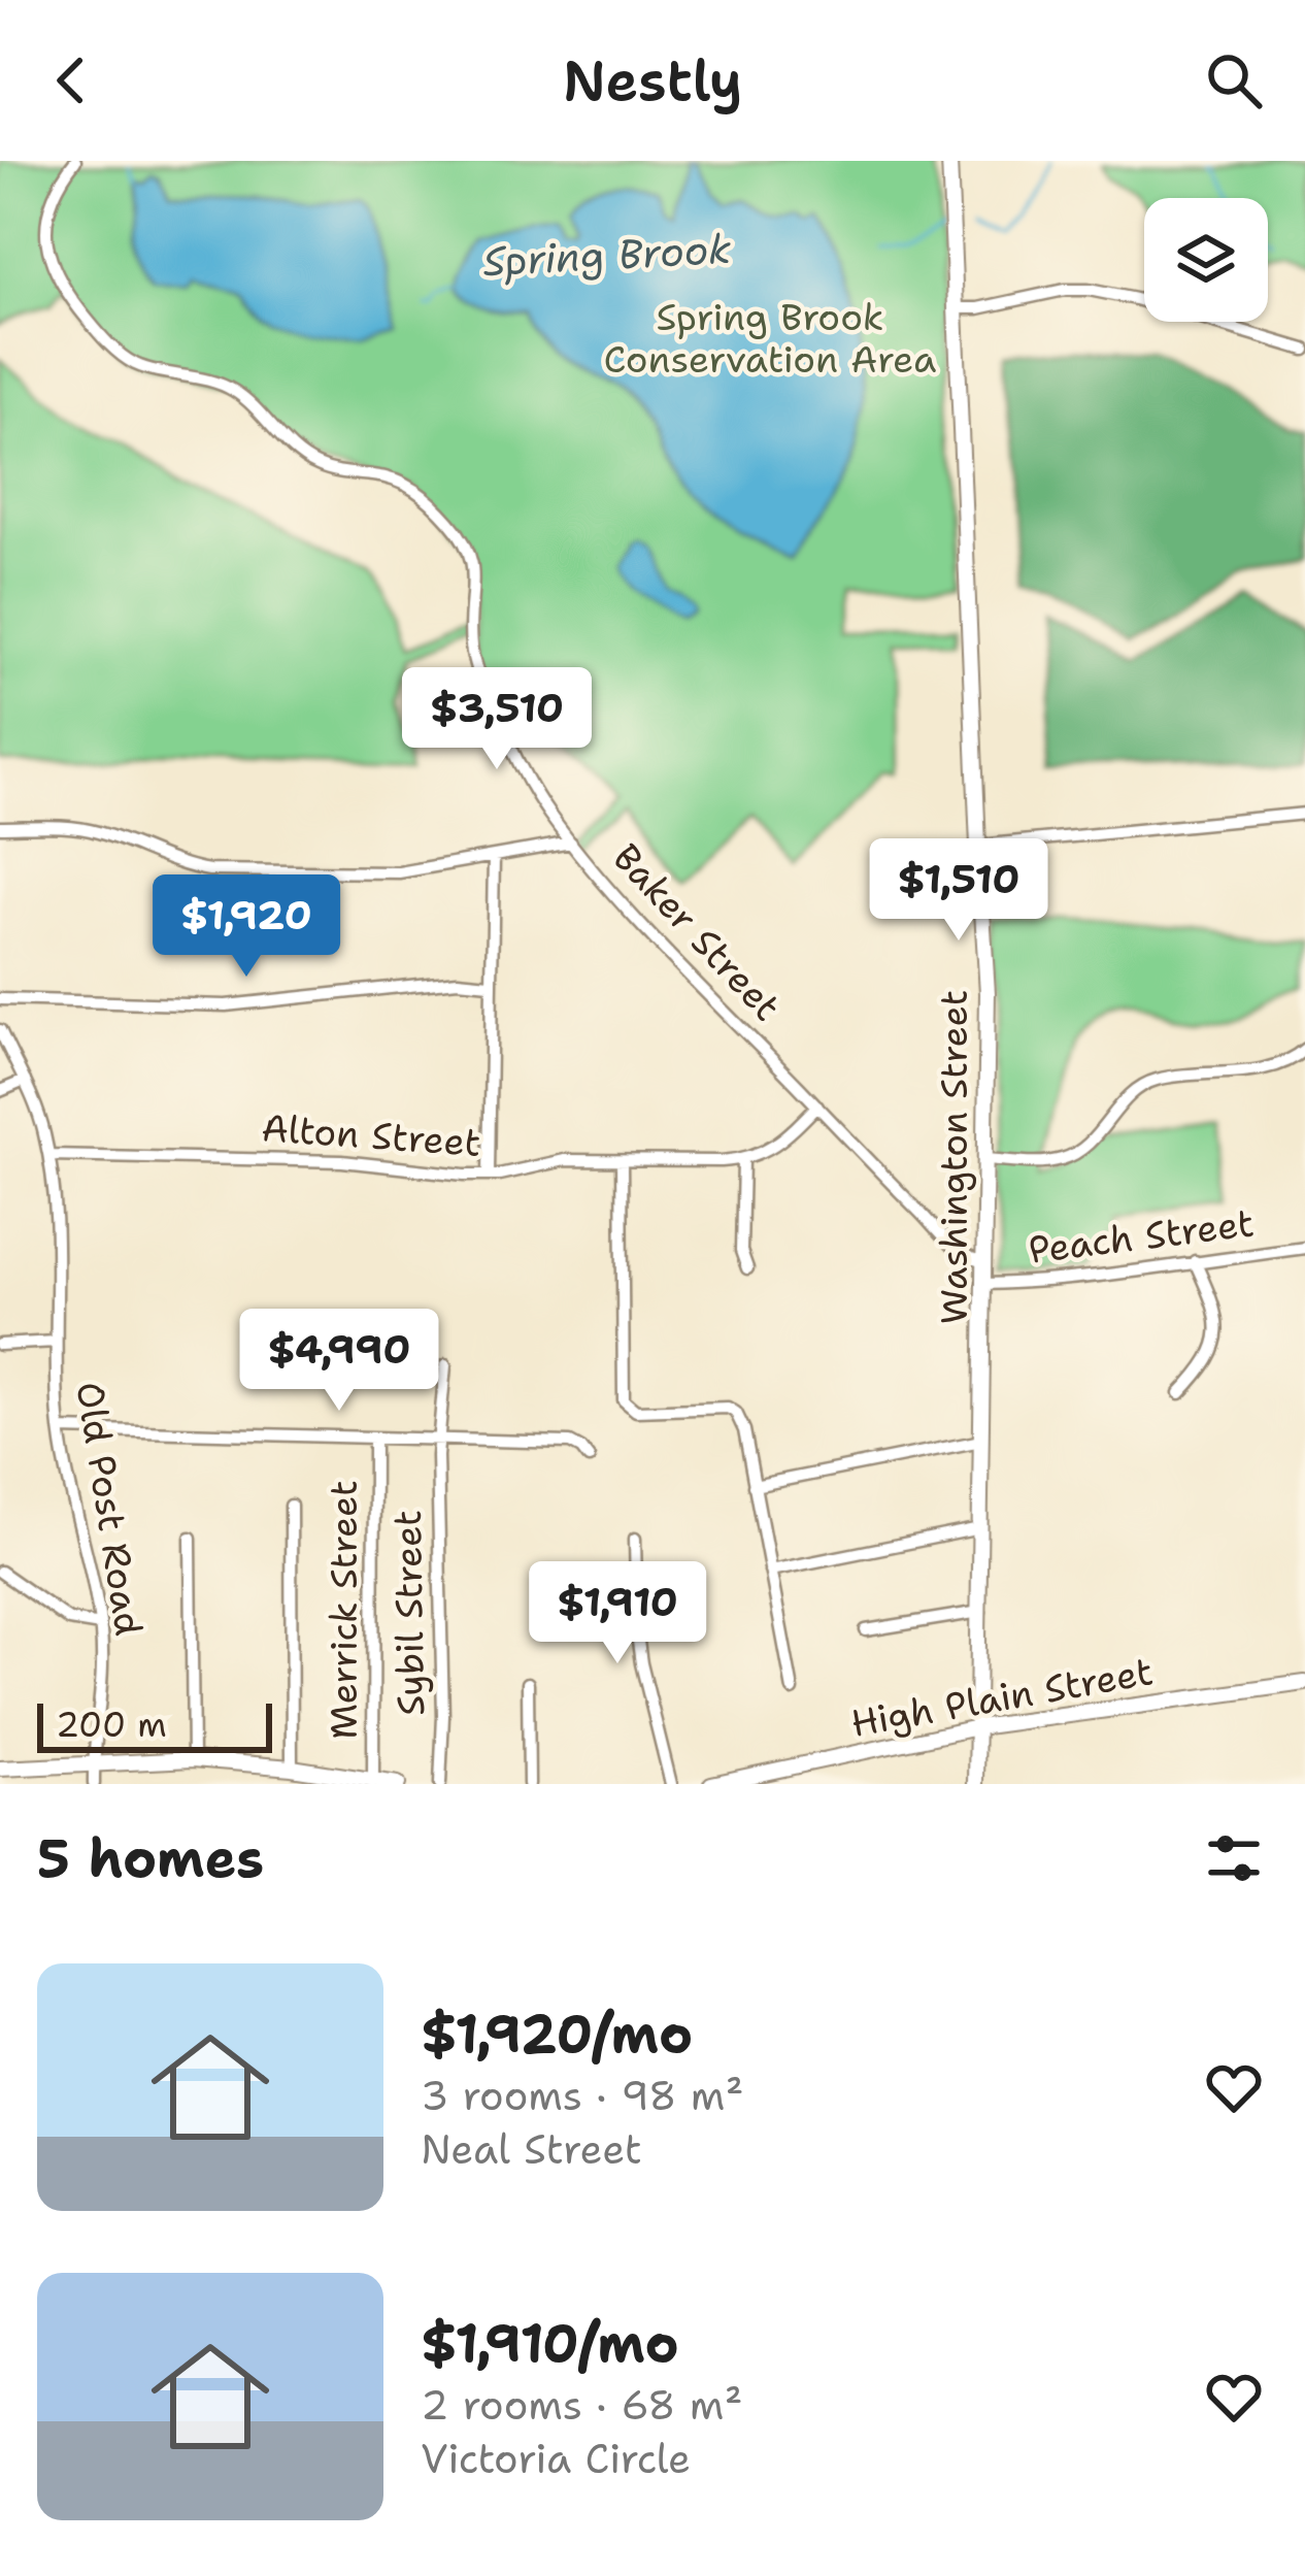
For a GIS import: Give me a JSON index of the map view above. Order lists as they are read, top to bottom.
{
  "streets": {
    "main road": ["Washington Street", "High Plain Street"],
    "street": [
      "Baker Street",
      "Alton Street",
      "Peach Street",
      "Old Post Road",
      "Merrick Street",
      "Sybil Street"
    ]
  },
  "crossings": [
    ["Baker Street", "Washington Street"],
    ["Alton Street", "Old Post Road"],
    ["Washington Street", "Peach Street"],
    ["Washington Street", "High Plain Street"]
  ],
  "water": ["Spring Brook"],
  "parks": ["Spring Brook Conservation Area"],
  "scale_bar": "200 m",
  "page": {
    "header": "Nestly",
    "price": [
      "$3,510",
      "$1,510",
      "$1,920",
      "$4,990",
      "$1,910"
    ],
    "scale": "200 m",
    "heading": "5 homes",
    "list": [
      {
        "name": "$1,920/mo",
        "note": "3 rooms · 98 m² · Neal Street"
      },
      {
        "name": "$1,910/mo",
        "note": "2 rooms · 68 m² · Victoria Circle"
      }
    ]
  }
}
